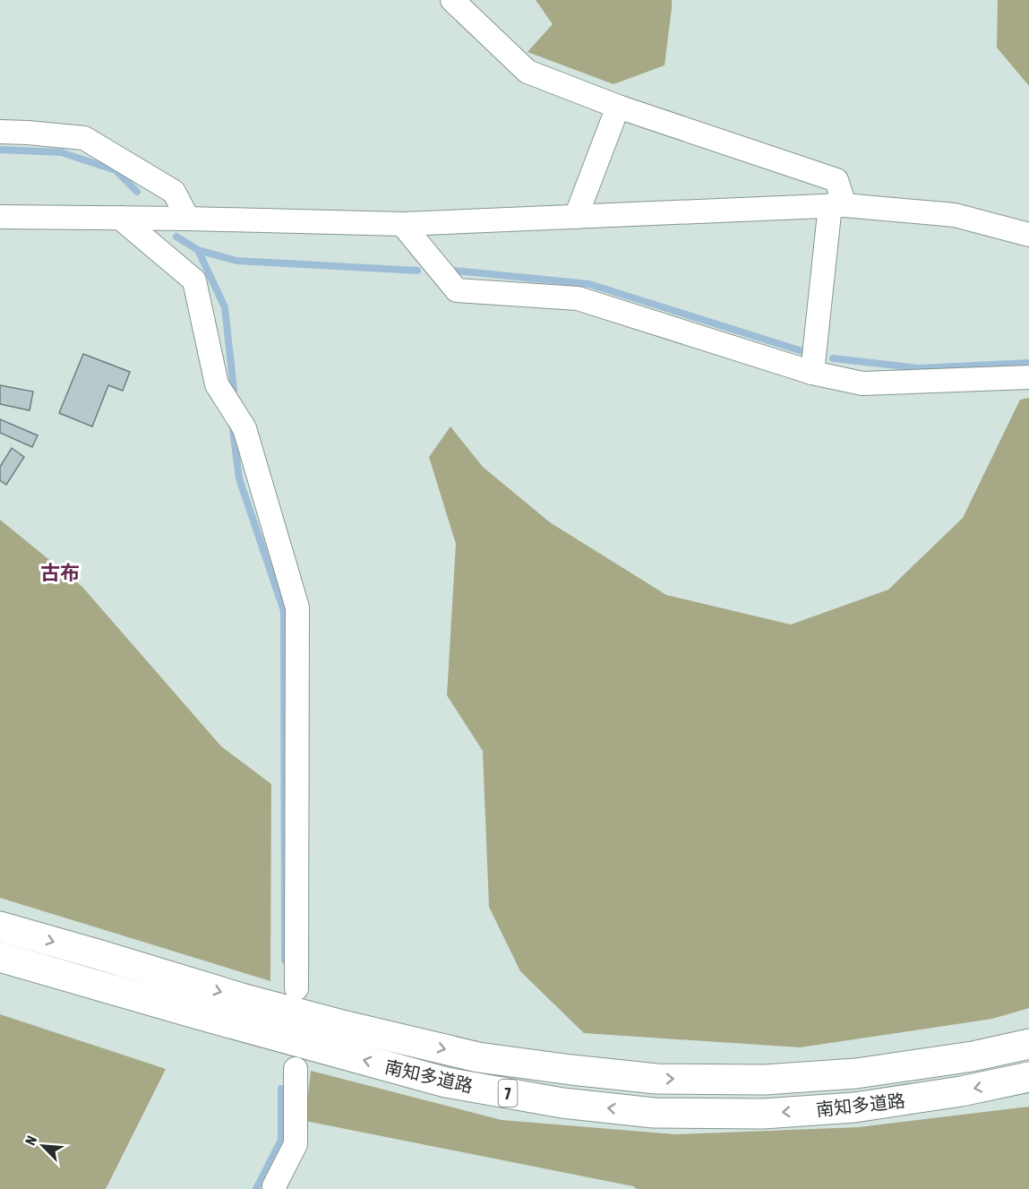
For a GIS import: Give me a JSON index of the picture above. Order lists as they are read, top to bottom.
{
  "streets": {
    "highway": ["南知多道路", "7"]
  },
  "districts": ["古布"],
  "north": "top left"
}
